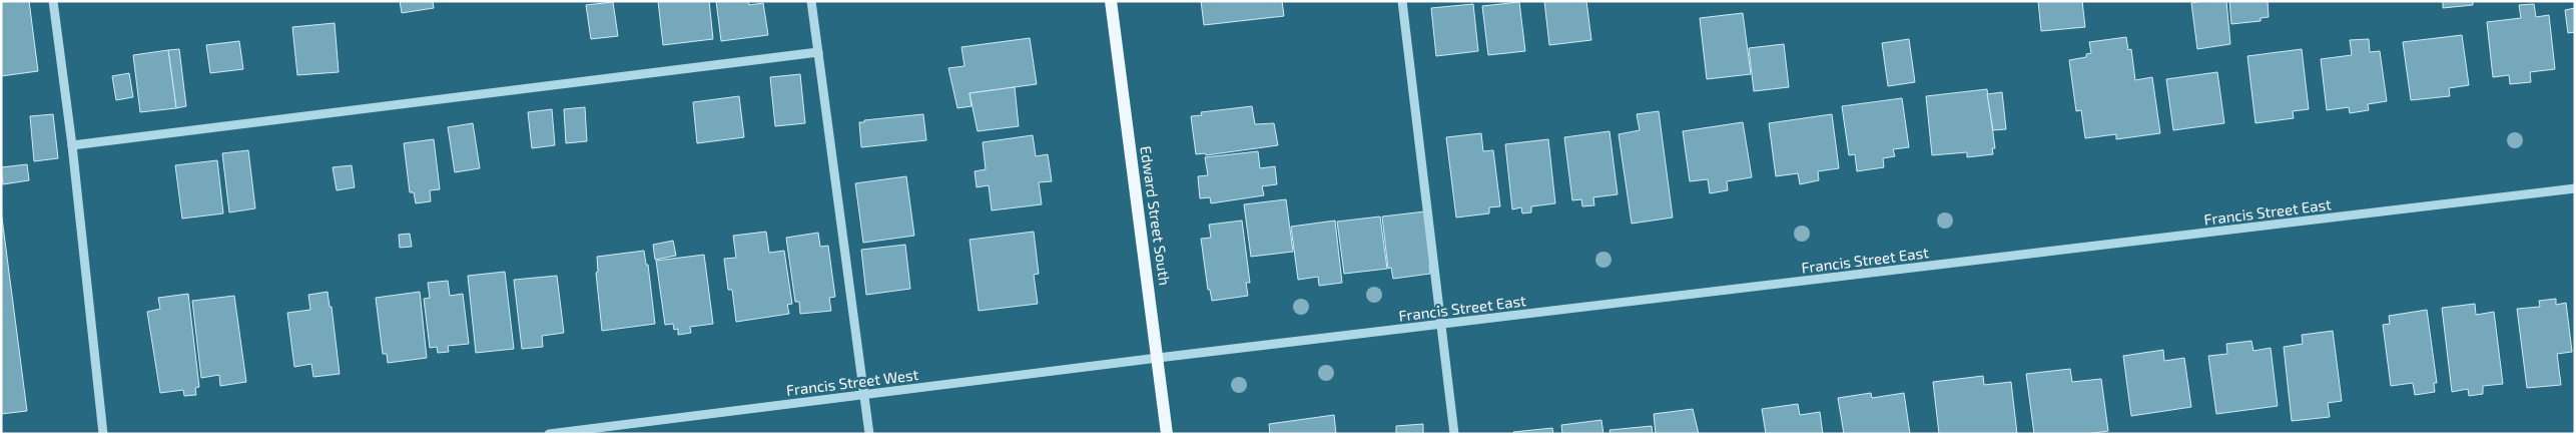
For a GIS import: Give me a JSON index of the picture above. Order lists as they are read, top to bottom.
{
  "streets": {
    "main road": ["Edward Street South"],
    "street": ["Francis Street East", "Francis Street West"]
  },
  "crossings": [
    ["Francis Street East", "Edward Street South"],
    ["Francis Street East", "Francis Street West"],
    ["Edward Street South", "Francis Street West"]
  ]
}
